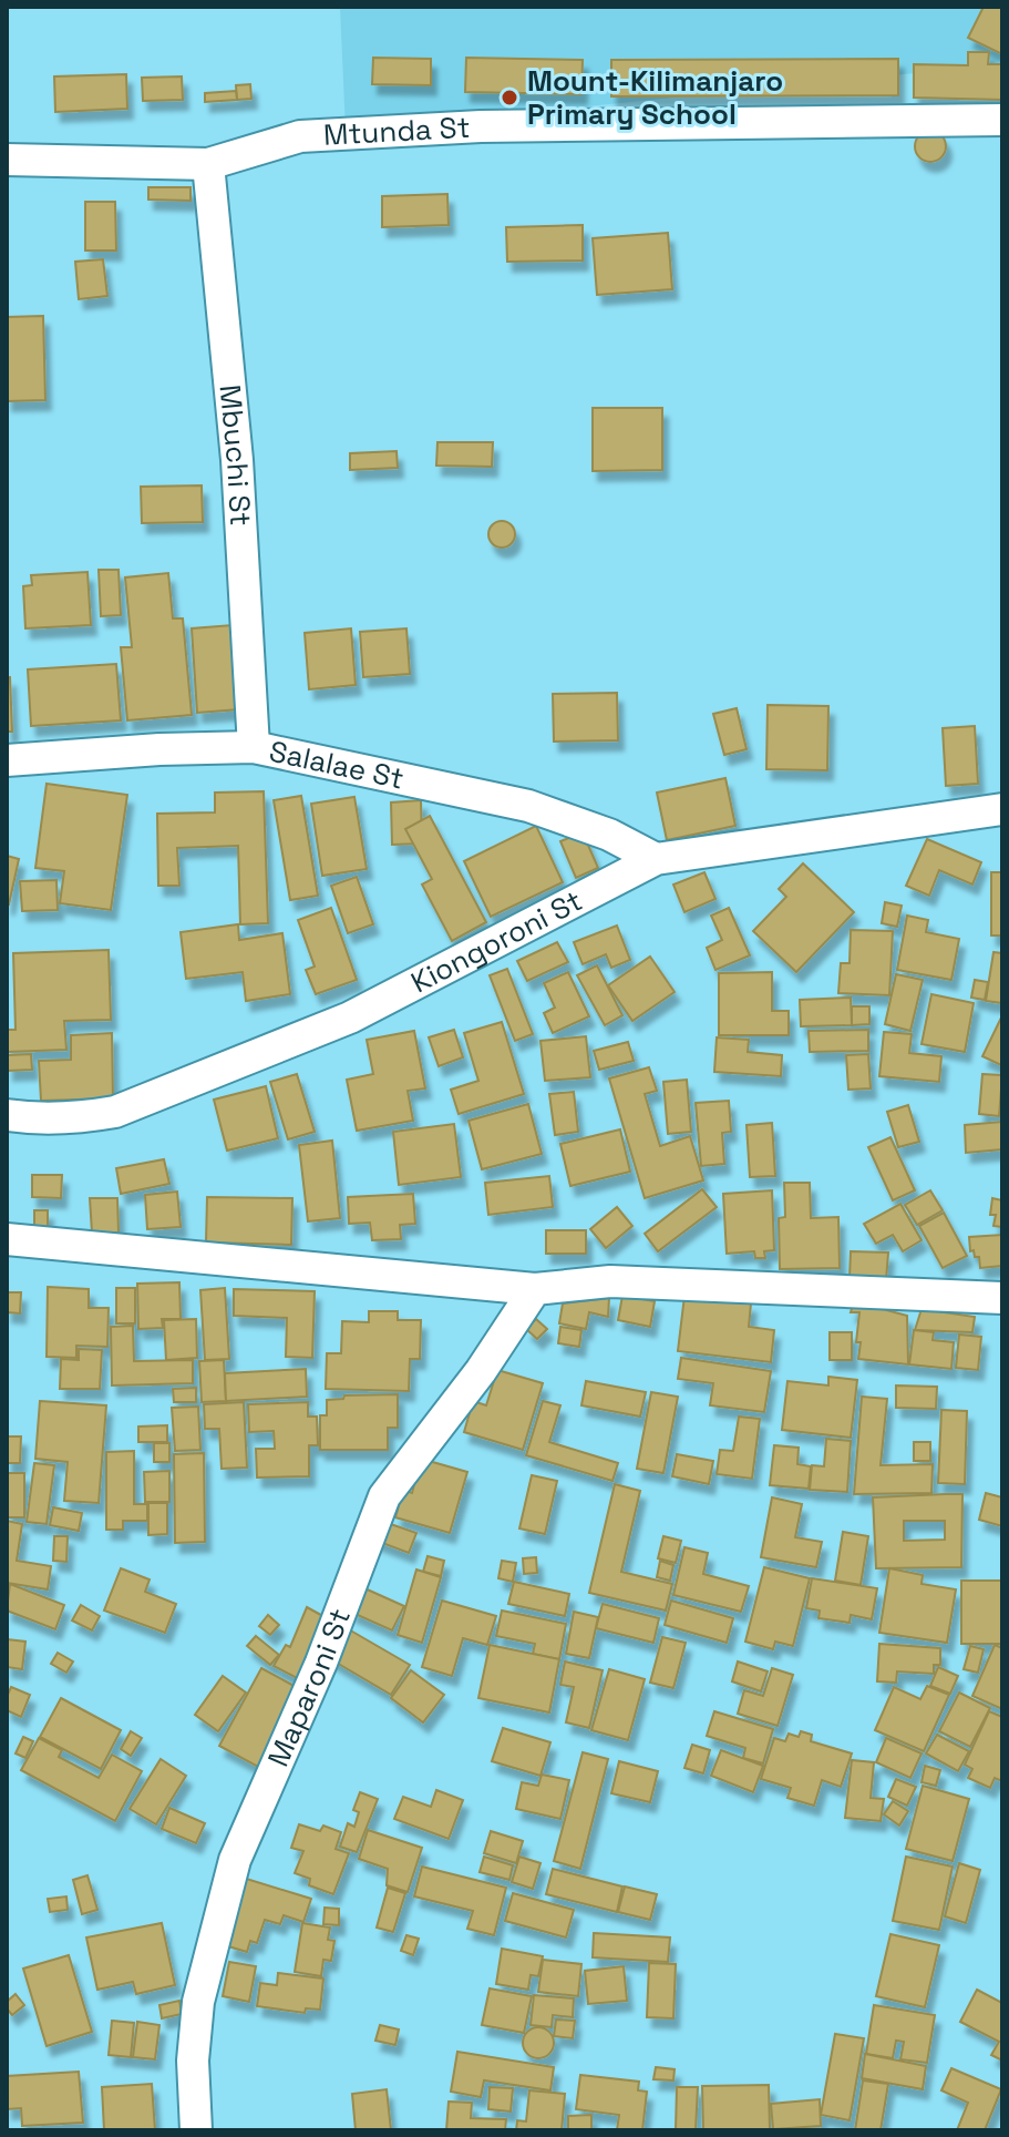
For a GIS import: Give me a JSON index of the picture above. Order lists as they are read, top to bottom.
{
  "streets": {
    "street": [
      "Mtunda St",
      "Mbuchi St",
      "Salalae St",
      "Kiongoroni St",
      "Maparoni St"
    ]
  },
  "crossings": [
    ["Mtunda St", "Mbuchi St"],
    ["Mbuchi St", "Salalae St"],
    ["Salalae St", "Kiongoroni St"]
  ],
  "places": ["Mount-Kilimanjaro Primary School"]
}
